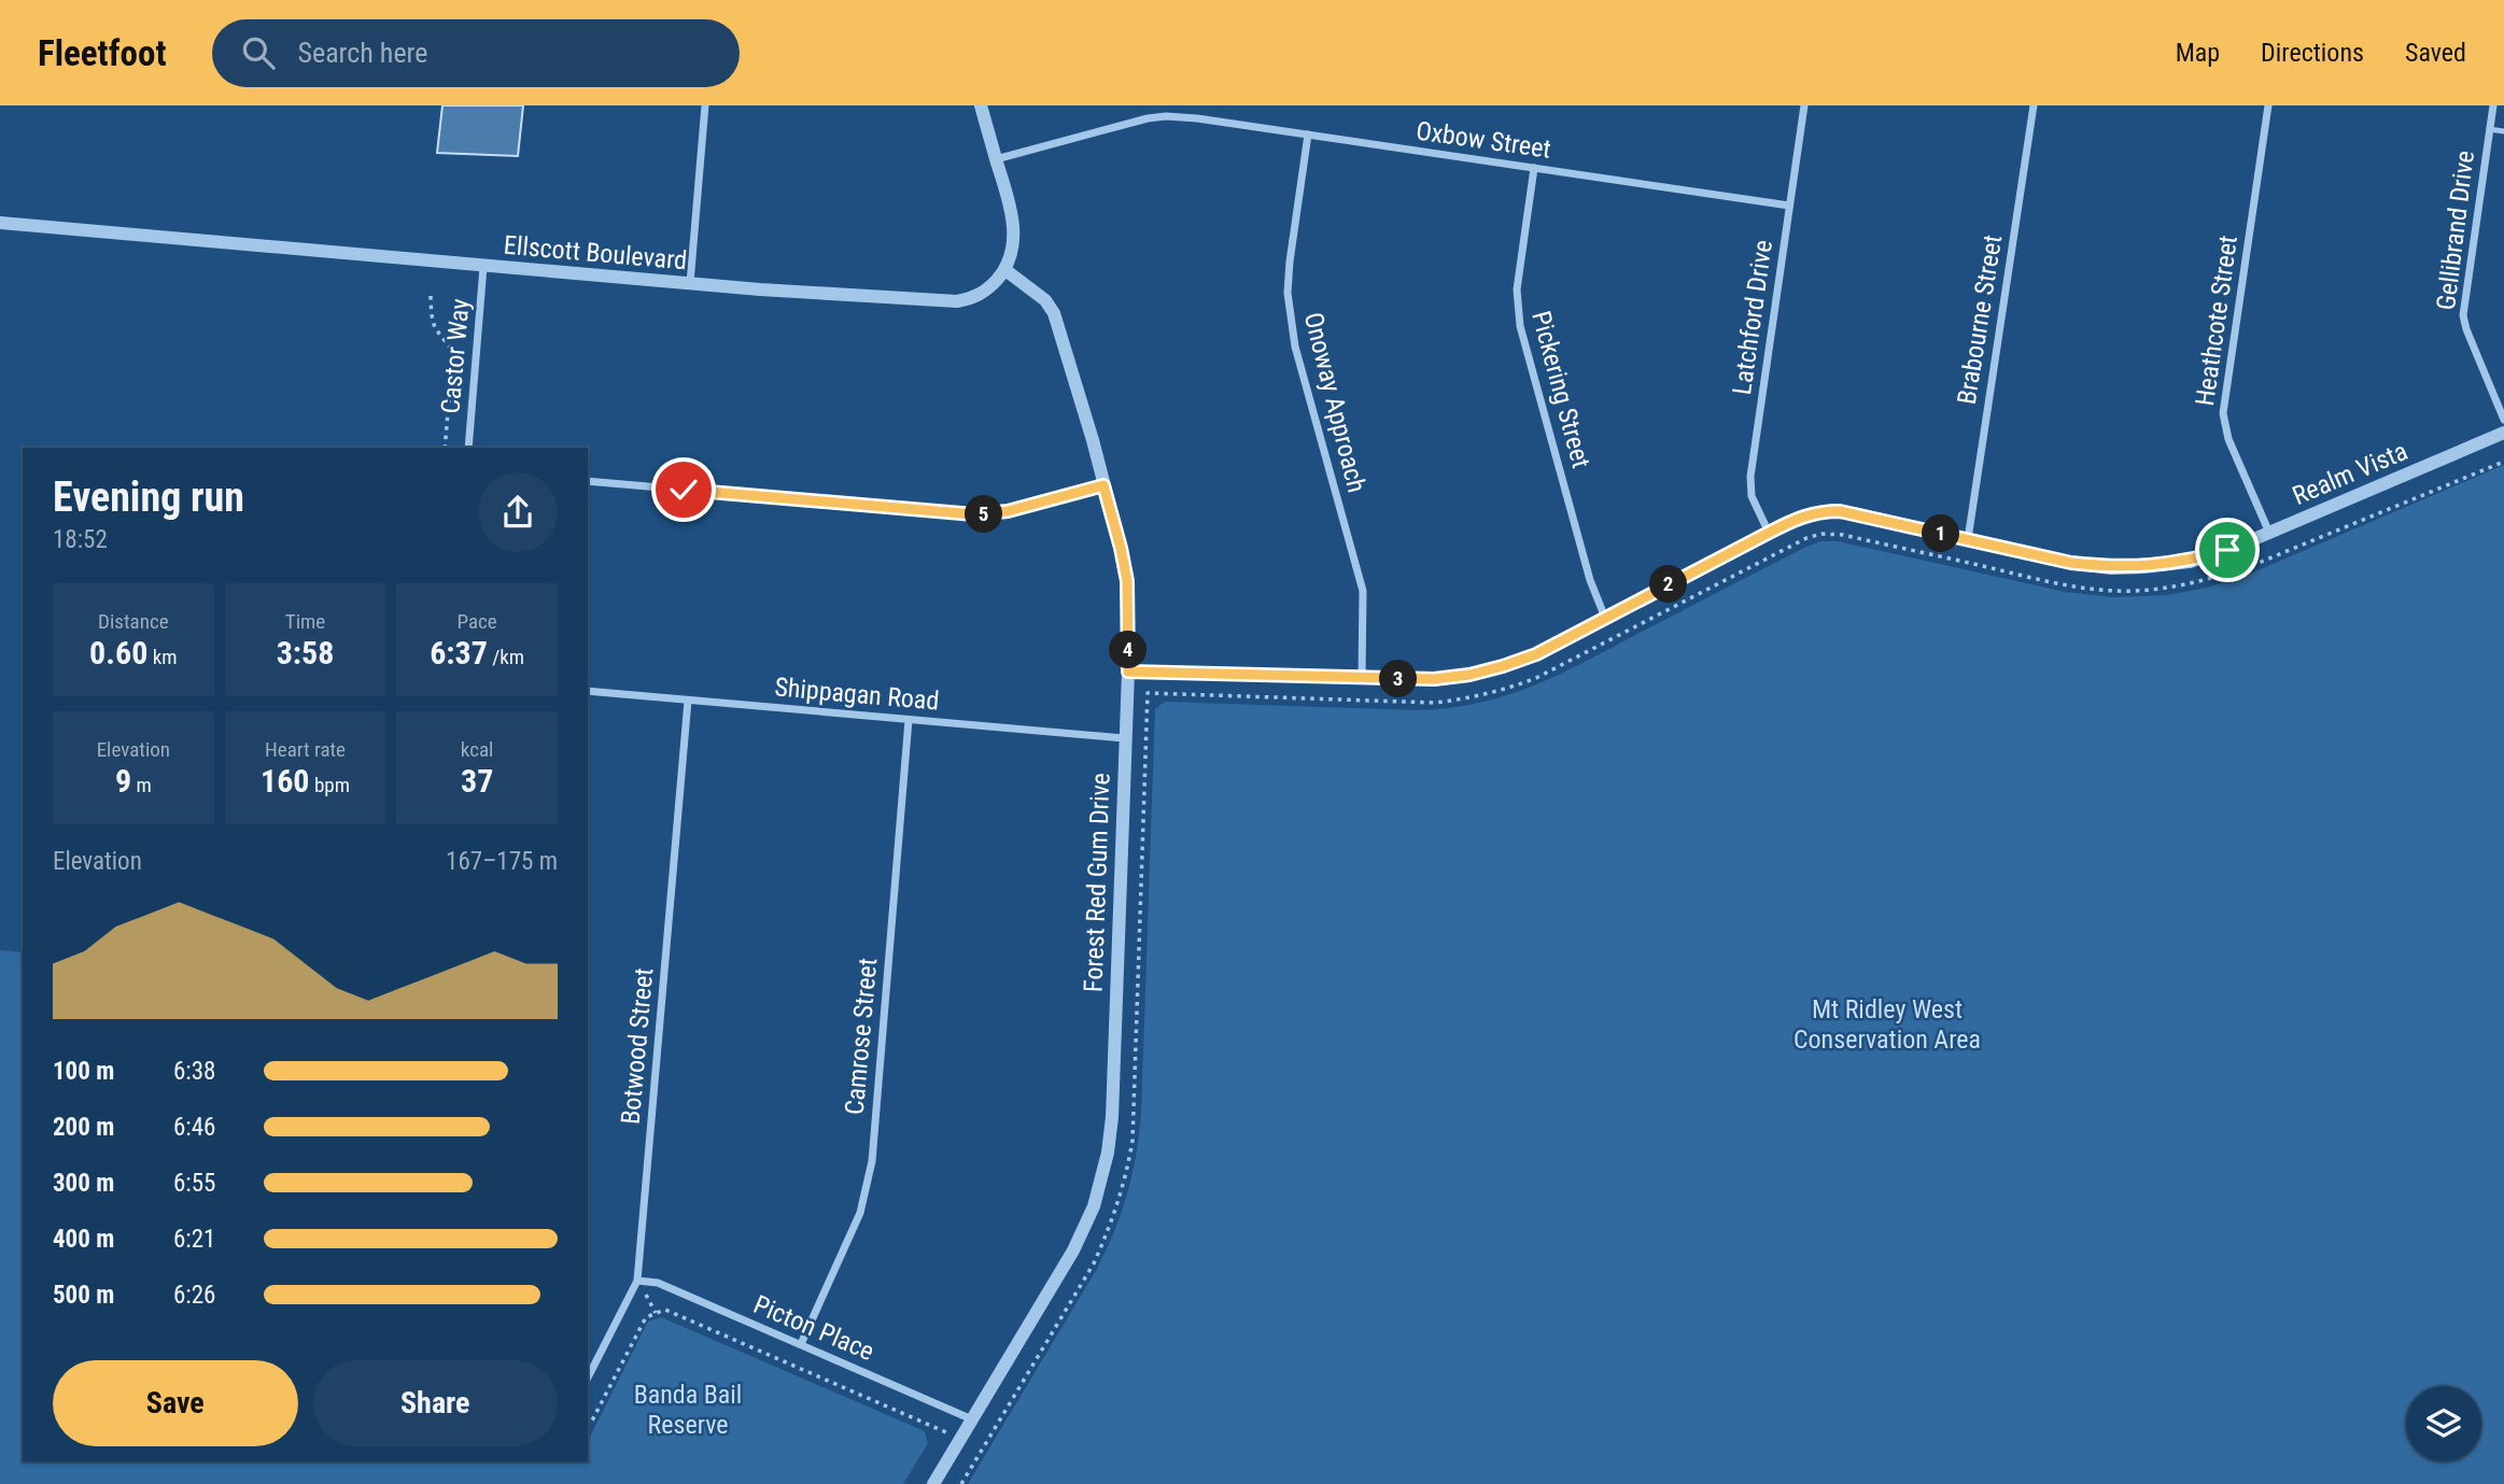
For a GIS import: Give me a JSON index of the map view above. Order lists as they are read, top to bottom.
{
  "streets": {
    "street": [
      "Oxbow Street",
      "Gellibrand Drive",
      "Ellscott Boulevard",
      "Latchford Drive",
      "Brabourne Street",
      "Heathcote Street",
      "Castor Way",
      "Pickering Street",
      "Onoway Approach",
      "Realm Vista",
      "Shippagan Road",
      "Forest Red Gum Drive",
      "Camrose Street",
      "Botwood Street",
      "Picton Place"
    ]
  },
  "crossings": [
    ["Oxbow Street", "Latchford Drive"],
    ["Oxbow Street", "Pickering Street"],
    ["Oxbow Street", "Onoway Approach"],
    ["Ellscott Boulevard", "Castor Way"],
    ["Ellscott Boulevard", "Forest Red Gum Drive"],
    ["Latchford Drive", "Realm Vista"],
    ["Brabourne Street", "Realm Vista"],
    ["Heathcote Street", "Realm Vista"],
    ["Pickering Street", "Realm Vista"],
    ["Onoway Approach", "Realm Vista"],
    ["Realm Vista", "Forest Red Gum Drive"],
    ["Shippagan Road", "Forest Red Gum Drive"],
    ["Shippagan Road", "Camrose Street"],
    ["Shippagan Road", "Botwood Street"],
    ["Forest Red Gum Drive", "Picton Place"],
    ["Camrose Street", "Picton Place"],
    ["Botwood Street", "Picton Place"]
  ],
  "parks": ["Mt Ridley West Conservation Area", "Banda Bail Reserve"],
  "page": {
    "header": "Fleetfoot",
    "search": "Search here",
    "nav": ["Map", "Directions", "Saved"],
    "heading": ["Evening run", "18:52"],
    "pins": [
      "5",
      "1",
      "2",
      "4",
      "3"
    ],
    "stats": [
      ["Distance", "0.60 km"],
      ["Time", "3:58"],
      ["Pace", "6:37 /km"],
      ["Elevation", "9 m"],
      ["Heart rate", "160 bpm"],
      ["kcal", "37"]
    ],
    "chart": ["Elevation", "167–175 m"],
    "list": [
      {
        "name": "100 m",
        "note": "6:38"
      },
      {
        "name": "200 m",
        "note": "6:46"
      },
      {
        "name": "300 m",
        "note": "6:55"
      },
      {
        "name": "400 m",
        "note": "6:21"
      },
      {
        "name": "500 m",
        "note": "6:26"
      }
    ],
    "buttons": ["Save", "Share"]
  }
}
